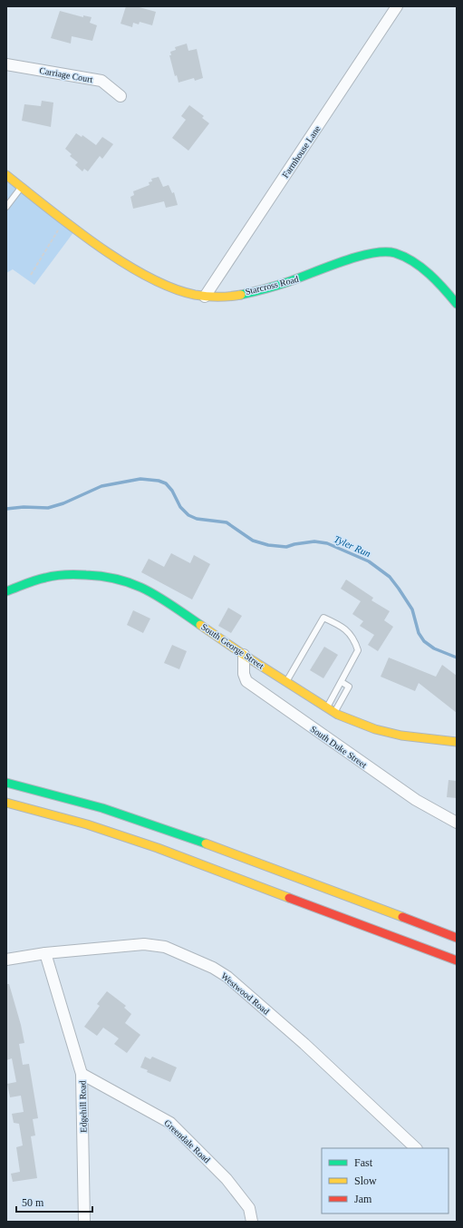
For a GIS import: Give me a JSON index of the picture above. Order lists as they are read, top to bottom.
{
  "streets": {
    "main road": ["Starcross Road", "South George Street"],
    "street": [
      "Carriage Court",
      "Farmhouse Lane",
      "South Duke Street",
      "Westwood Road",
      "Edgehill Road",
      "Greendale Road"
    ]
  },
  "crossings": [
    ["Farmhouse Lane", "Starcross Road"],
    ["South George Street", "South Duke Street"],
    ["Westwood Road", "Edgehill Road"],
    ["Edgehill Road", "Greendale Road"]
  ],
  "water": ["Tyler Run"],
  "legend": ["Fast", "Slow", "Jam"],
  "scale_bar": "50 m"
}
